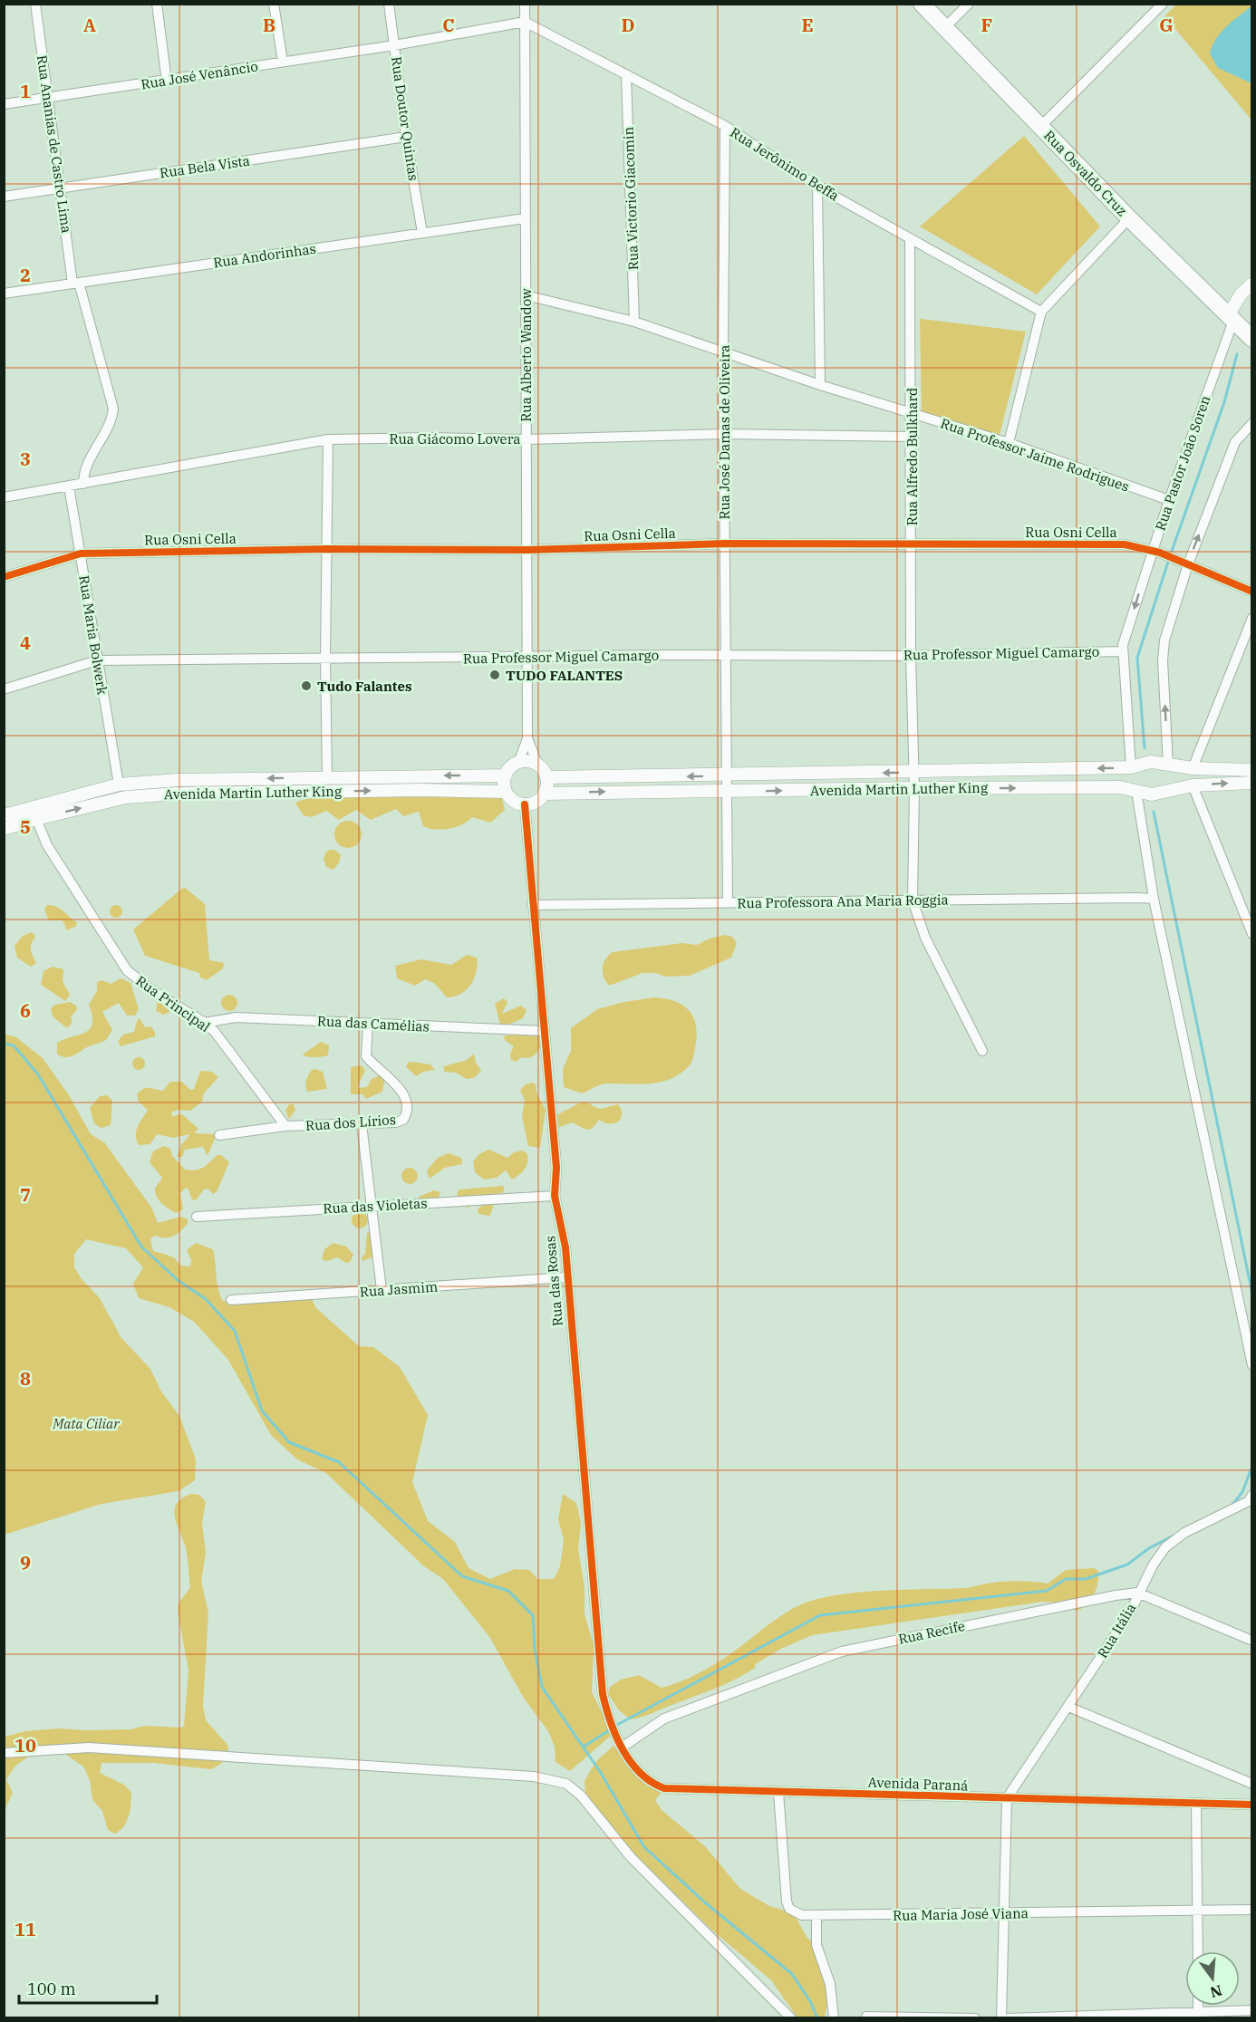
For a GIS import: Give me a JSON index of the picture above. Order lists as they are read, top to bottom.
{
  "streets": {
    "highway": ["Rua Osvaldo Cruz"],
    "main road": ["Avenida Martin Luther King"],
    "street": [
      "Rua José Venâncio",
      "Rua Doutor Quintas",
      "Rua Ananias de Castro Lima",
      "Rua Jerônimo Beffa",
      "Rua Bela Vista",
      "Rua Victorio Giacomin",
      "Rua Andorinhas",
      "Rua Alberto Wandow",
      "Rua José Damas de Oliveira",
      "Rua Giácomo Lovera",
      "Rua Professor Jaime Rodrigues",
      "Rua Alfredo Bulkhard",
      "Rua Pastor João Soren",
      "Rua Osni Cella",
      "Rua Maria Bolwerk",
      "Rua Professor Miguel Camargo",
      "Rua Professora Ana Maria Roggia",
      "Rua Principal",
      "Rua das Camélias",
      "Rua dos Lírios",
      "Rua das Violetas",
      "Rua das Rosas",
      "Rua Jasmim",
      "Rua Itália",
      "Rua Recife",
      "Avenida Paraná",
      "Rua Maria José Viana"
    ]
  },
  "crossings": [
    ["Rua José Venâncio", "Rua Doutor Quintas"],
    ["Rua José Venâncio", "Rua Ananias de Castro Lima"],
    ["Rua José Venâncio", "Rua Jerônimo Beffa"],
    ["Rua José Venâncio", "Rua Alberto Wandow"],
    ["Rua Doutor Quintas", "Rua Bela Vista"],
    ["Rua Doutor Quintas", "Rua Andorinhas"],
    ["Rua Ananias de Castro Lima", "Rua Bela Vista"],
    ["Rua Ananias de Castro Lima", "Rua Andorinhas"],
    ["Rua Ananias de Castro Lima", "Rua Giácomo Lovera"],
    ["Rua Jerônimo Beffa", "Rua Victorio Giacomin"],
    ["Rua Jerônimo Beffa", "Rua Alberto Wandow"],
    ["Rua Jerônimo Beffa", "Rua José Damas de Oliveira"],
    ["Rua Jerônimo Beffa", "Rua Alfredo Bulkhard"],
    ["Rua Osvaldo Cruz", "Rua Pastor João Soren"],
    ["Rua Victorio Giacomin", "Rua Professor Jaime Rodrigues"],
    ["Rua Andorinhas", "Rua Alberto Wandow"],
    ["Rua Alberto Wandow", "Rua Giácomo Lovera"],
    ["Rua Alberto Wandow", "Rua Professor Jaime Rodrigues"],
    ["Rua Alberto Wandow", "Rua Osni Cella"],
    ["Rua Alberto Wandow", "Rua Professor Miguel Camargo"],
    ["Rua Alberto Wandow", "Avenida Martin Luther King"],
    ["Rua Alberto Wandow", "Rua das Rosas"],
    ["Rua José Damas de Oliveira", "Rua Giácomo Lovera"],
    ["Rua José Damas de Oliveira", "Rua Professor Jaime Rodrigues"],
    ["Rua José Damas de Oliveira", "Rua Osni Cella"],
    ["Rua José Damas de Oliveira", "Rua Professor Miguel Camargo"],
    ["Rua José Damas de Oliveira", "Avenida Martin Luther King"],
    ["Rua José Damas de Oliveira", "Rua Professora Ana Maria Roggia"],
    ["Rua Giácomo Lovera", "Rua Alfredo Bulkhard"],
    ["Rua Giácomo Lovera", "Rua Maria Bolwerk"],
    ["Rua Professor Jaime Rodrigues", "Rua Alfredo Bulkhard"],
    ["Rua Professor Jaime Rodrigues", "Rua Pastor João Soren"],
    ["Rua Alfredo Bulkhard", "Rua Osni Cella"],
    ["Rua Alfredo Bulkhard", "Rua Professor Miguel Camargo"],
    ["Rua Alfredo Bulkhard", "Avenida Martin Luther King"],
    ["Rua Alfredo Bulkhard", "Rua Professora Ana Maria Roggia"],
    ["Rua Pastor João Soren", "Rua Osni Cella"],
    ["Rua Pastor João Soren", "Rua Professor Miguel Camargo"],
    ["Rua Pastor João Soren", "Avenida Martin Luther King"],
    ["Rua Osni Cella", "Rua Maria Bolwerk"],
    ["Rua Maria Bolwerk", "Rua Professor Miguel Camargo"],
    ["Rua Maria Bolwerk", "Avenida Martin Luther King"],
    ["Avenida Martin Luther King", "Rua Principal"],
    ["Avenida Martin Luther King", "Rua das Rosas"],
    ["Rua Professora Ana Maria Roggia", "Rua das Rosas"],
    ["Rua Principal", "Rua das Camélias"],
    ["Rua Principal", "Rua dos Lírios"],
    ["Rua das Camélias", "Rua dos Lírios"],
    ["Rua das Camélias", "Rua das Rosas"],
    ["Rua das Violetas", "Rua das Rosas"],
    ["Rua das Rosas", "Rua Jasmim"],
    ["Rua das Rosas", "Avenida Paraná"],
    ["Rua Itália", "Rua Recife"],
    ["Rua Itália", "Avenida Paraná"],
    ["Rua Recife", "Avenida Paraná"],
    ["Avenida Paraná", "Rua Maria José Viana"]
  ],
  "parks": ["Mata Ciliar"],
  "places": ["TUDO FALANTES", "Tudo Falantes"],
  "scale_bar": "100 m",
  "north": "bottom",
  "grid": {
    "columns": [
      "A",
      "B",
      "C",
      "D",
      "E",
      "F",
      "G"
    ],
    "rows": [
      "1",
      "2",
      "3",
      "4",
      "5",
      "6",
      "7",
      "8",
      "9",
      "10",
      "11"
    ]
  }
}
